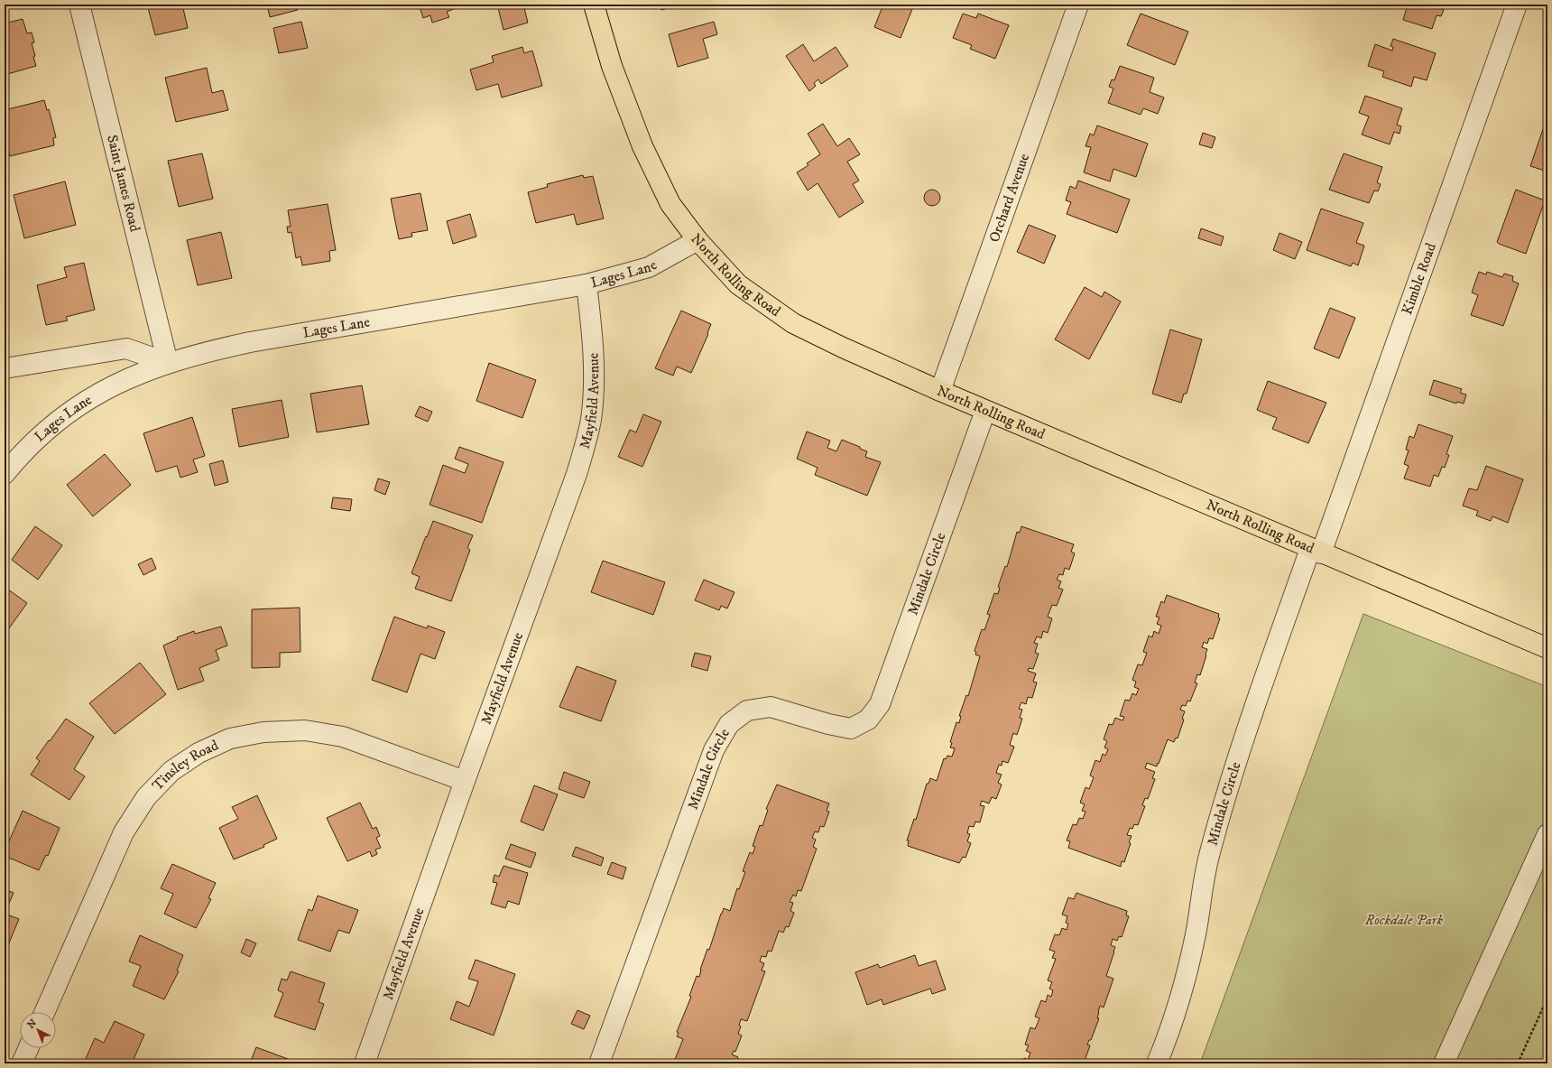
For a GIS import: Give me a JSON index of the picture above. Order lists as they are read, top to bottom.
{
  "streets": {
    "main road": ["North Rolling Road"],
    "street": [
      "Saint James Road",
      "Orchard Avenue",
      "Lages Lane",
      "Kimble Road",
      "Mayfield Avenue",
      "Mindale Circle",
      "Tinsley Road"
    ]
  },
  "crossings": [
    ["Saint James Road", "Lages Lane"],
    ["Orchard Avenue", "North Rolling Road"],
    ["Lages Lane", "North Rolling Road"],
    ["Lages Lane", "Mayfield Avenue"],
    ["North Rolling Road", "Kimble Road"],
    ["North Rolling Road", "Mindale Circle"],
    ["Kimble Road", "Mindale Circle"],
    ["Mayfield Avenue", "Tinsley Road"]
  ],
  "parks": ["Rockdale Park"],
  "north": "top left"
}
